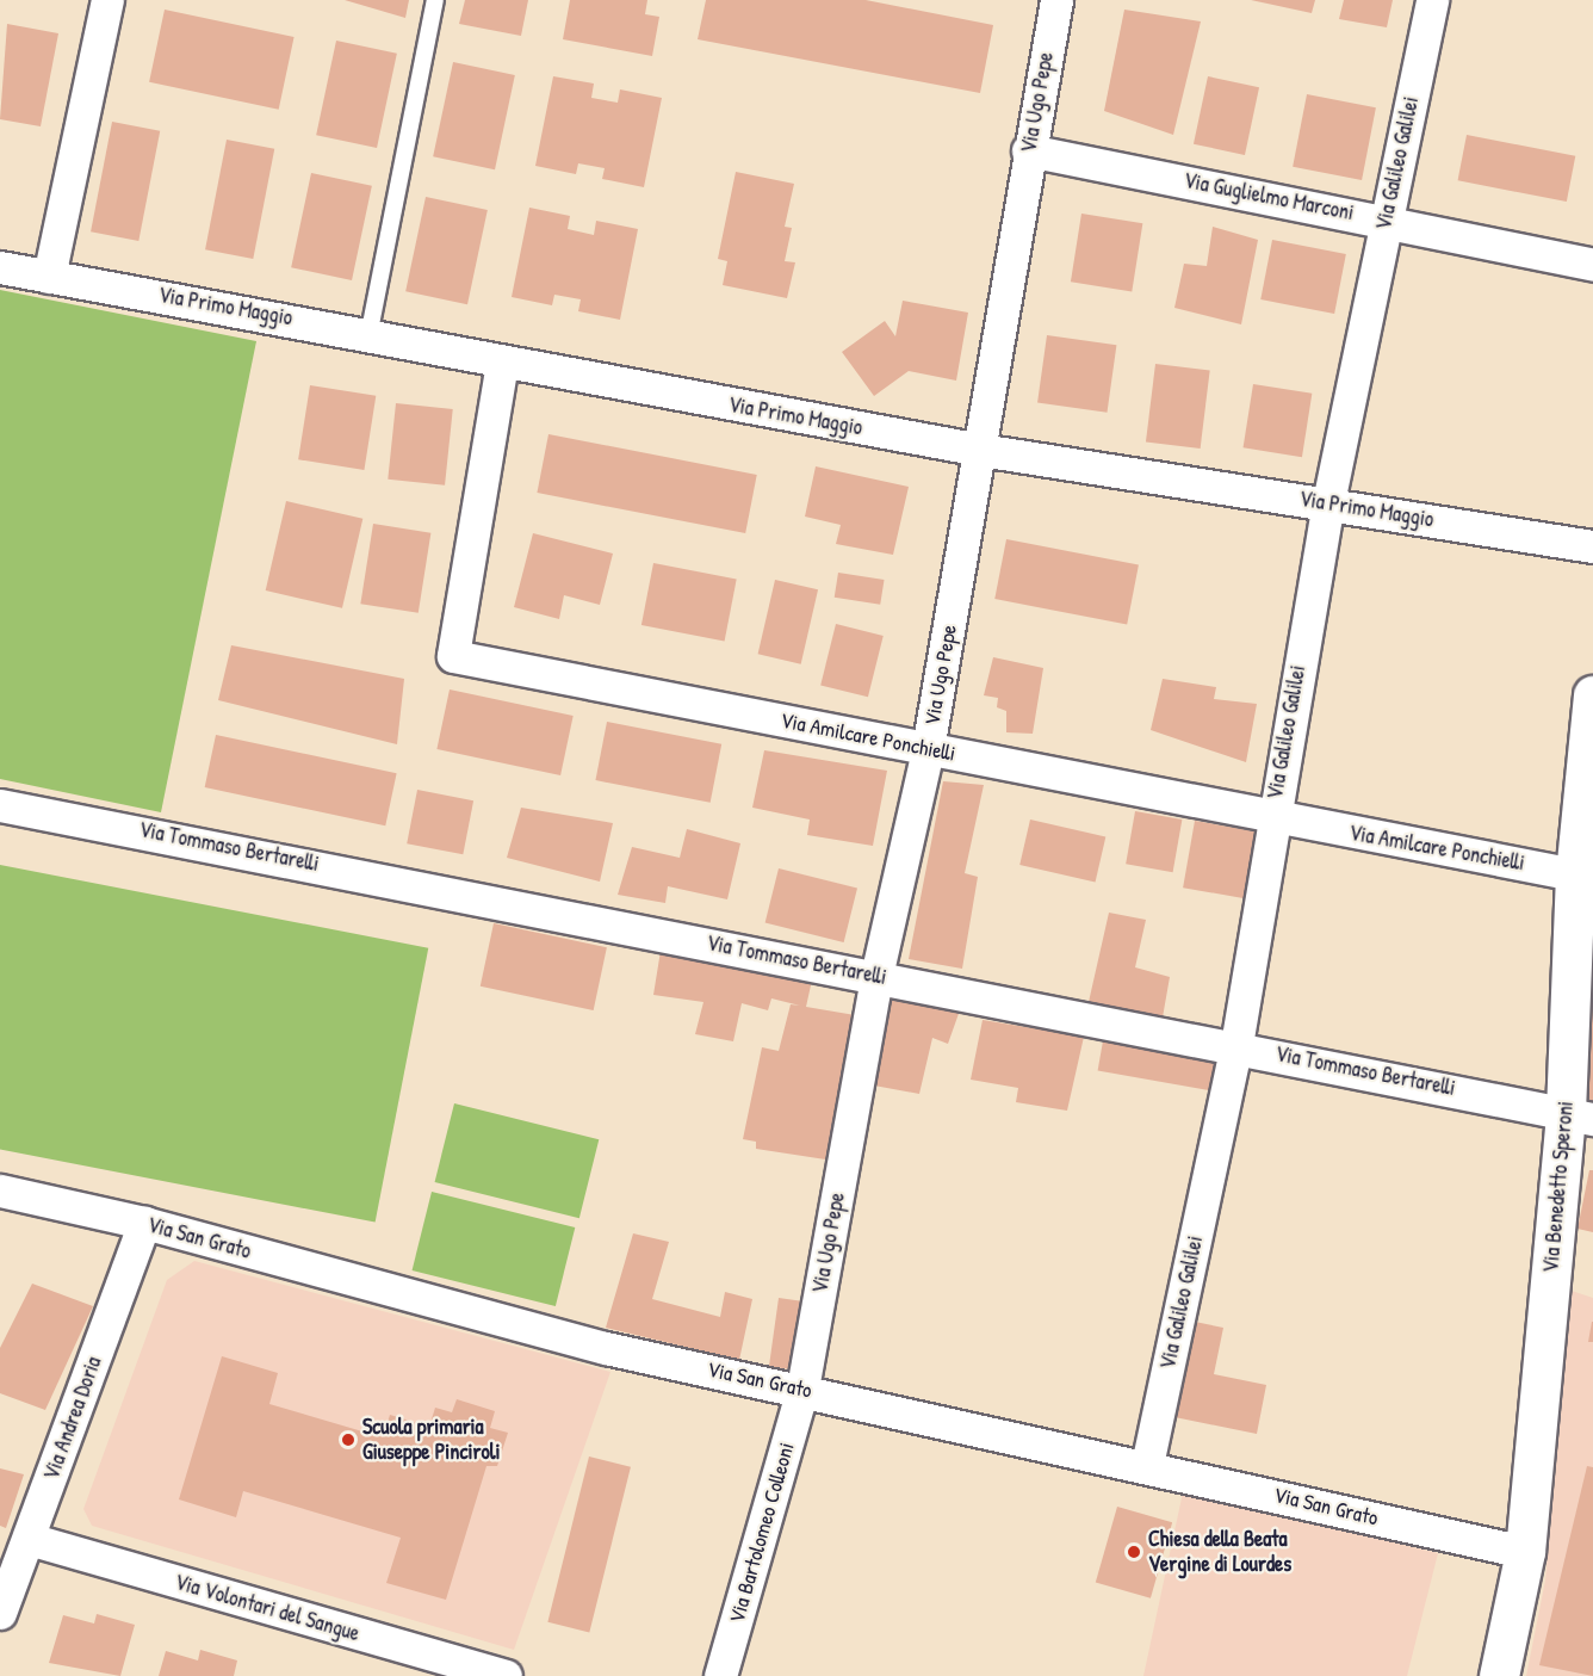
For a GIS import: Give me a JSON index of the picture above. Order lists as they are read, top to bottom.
{
  "streets": {
    "street": [
      "Via Ugo Pepe",
      "Via Galileo Galilei",
      "Via Guglielmo Marconi",
      "Via Primo Maggio",
      "Via Amilcare Ponchielli",
      "Via Tommaso Bertarelli",
      "Via Benedetto Speroni",
      "Via San Grato",
      "Via Andrea Doria",
      "Via Bartolomeo Colleoni",
      "Via Volontari del Sangue"
    ]
  },
  "crossings": [
    ["Via Ugo Pepe", "Via Guglielmo Marconi"],
    ["Via Ugo Pepe", "Via Primo Maggio"],
    ["Via Ugo Pepe", "Via Amilcare Ponchielli"],
    ["Via Ugo Pepe", "Via Tommaso Bertarelli"],
    ["Via Ugo Pepe", "Via San Grato"],
    ["Via Ugo Pepe", "Via Bartolomeo Colleoni"],
    ["Via Galileo Galilei", "Via Guglielmo Marconi"],
    ["Via Galileo Galilei", "Via Primo Maggio"],
    ["Via Galileo Galilei", "Via Amilcare Ponchielli"],
    ["Via Galileo Galilei", "Via Tommaso Bertarelli"],
    ["Via Galileo Galilei", "Via San Grato"],
    ["Via Primo Maggio", "Via Amilcare Ponchielli"],
    ["Via Amilcare Ponchielli", "Via Benedetto Speroni"],
    ["Via Tommaso Bertarelli", "Via Benedetto Speroni"],
    ["Via Benedetto Speroni", "Via San Grato"],
    ["Via San Grato", "Via Andrea Doria"],
    ["Via San Grato", "Via Bartolomeo Colleoni"],
    ["Via Andrea Doria", "Via Volontari del Sangue"]
  ],
  "places": ["Scuola primaria Giuseppe Pinciroli", "Chiesa della Beata Vergine di Lourdes"]
}
